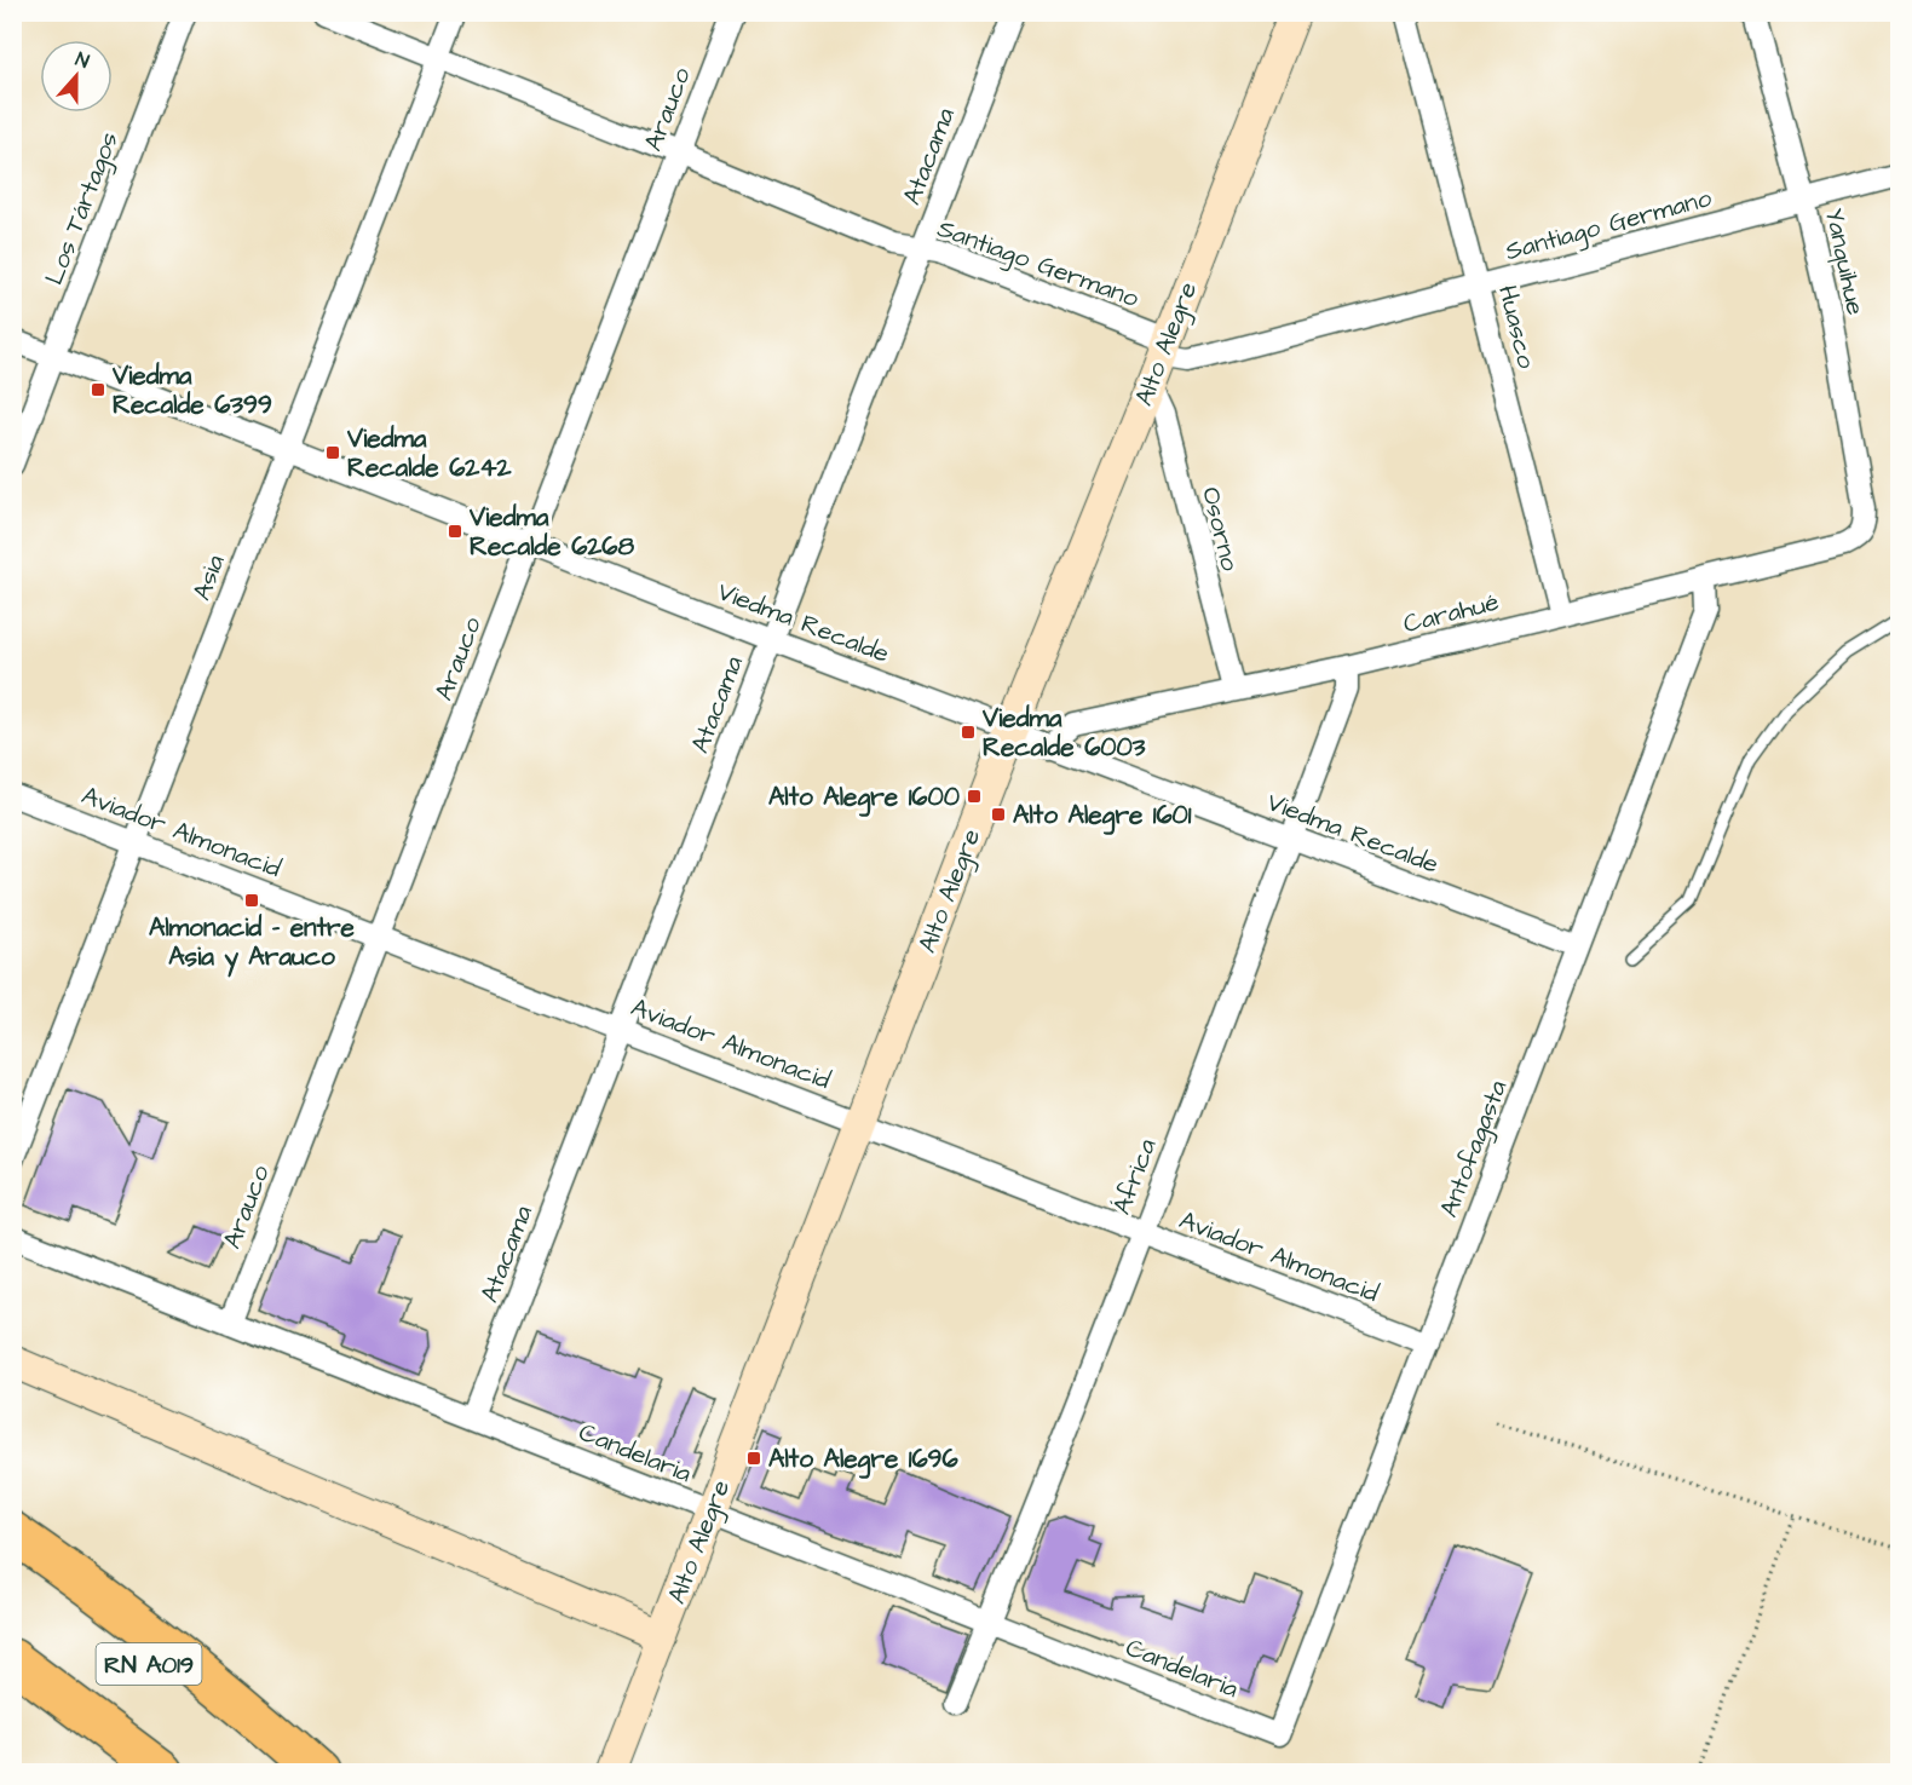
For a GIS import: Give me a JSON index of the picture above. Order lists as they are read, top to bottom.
{
  "streets": {
    "highway": ["RN A019"],
    "main road": ["Alto Alegre"],
    "street": [
      "Arauco",
      "Atacama",
      "Los Tártagos",
      "Santiago Germano",
      "Yanquihue",
      "Huasco",
      "Osorno",
      "Asia",
      "Carahué",
      "Viedma Recalde",
      "Aviador Almonacid",
      "Antofagasta",
      "África",
      "Candelaria"
    ]
  },
  "crossings": [
    ["Arauco", "Santiago Germano"],
    ["Arauco", "Viedma Recalde"],
    ["Arauco", "Aviador Almonacid"],
    ["Arauco", "Candelaria"],
    ["Atacama", "Santiago Germano"],
    ["Atacama", "Viedma Recalde"],
    ["Atacama", "Aviador Almonacid"],
    ["Atacama", "Candelaria"],
    ["Los Tártagos", "Viedma Recalde"],
    ["Santiago Germano", "Yanquihue"],
    ["Santiago Germano", "Huasco"],
    ["Santiago Germano", "Alto Alegre"],
    ["Santiago Germano", "Osorno"],
    ["Santiago Germano", "Asia"],
    ["Yanquihue", "Carahué"],
    ["Huasco", "Carahué"],
    ["Alto Alegre", "Osorno"],
    ["Alto Alegre", "Viedma Recalde"],
    ["Alto Alegre", "Aviador Almonacid"],
    ["Alto Alegre", "Candelaria"],
    ["Osorno", "Carahué"],
    ["Asia", "Viedma Recalde"],
    ["Asia", "Aviador Almonacid"],
    ["Carahué", "Viedma Recalde"],
    ["Carahué", "Antofagasta"],
    ["Carahué", "África"],
    ["Viedma Recalde", "Antofagasta"],
    ["Viedma Recalde", "África"],
    ["Aviador Almonacid", "Antofagasta"],
    ["Aviador Almonacid", "África"],
    ["Antofagasta", "Candelaria"],
    ["África", "Candelaria"]
  ],
  "places": {
    "transit": [
      "Viedma Recalde 6399",
      "Viedma Recalde 6242",
      "Viedma Recalde 6268",
      "Viedma Recalde 6003",
      "Alto Alegre 1600",
      "Alto Alegre 1601",
      "Almonacid - entre Asia y Arauco",
      "Alto Alegre 1696"
    ]
  },
  "north": "top"
}
